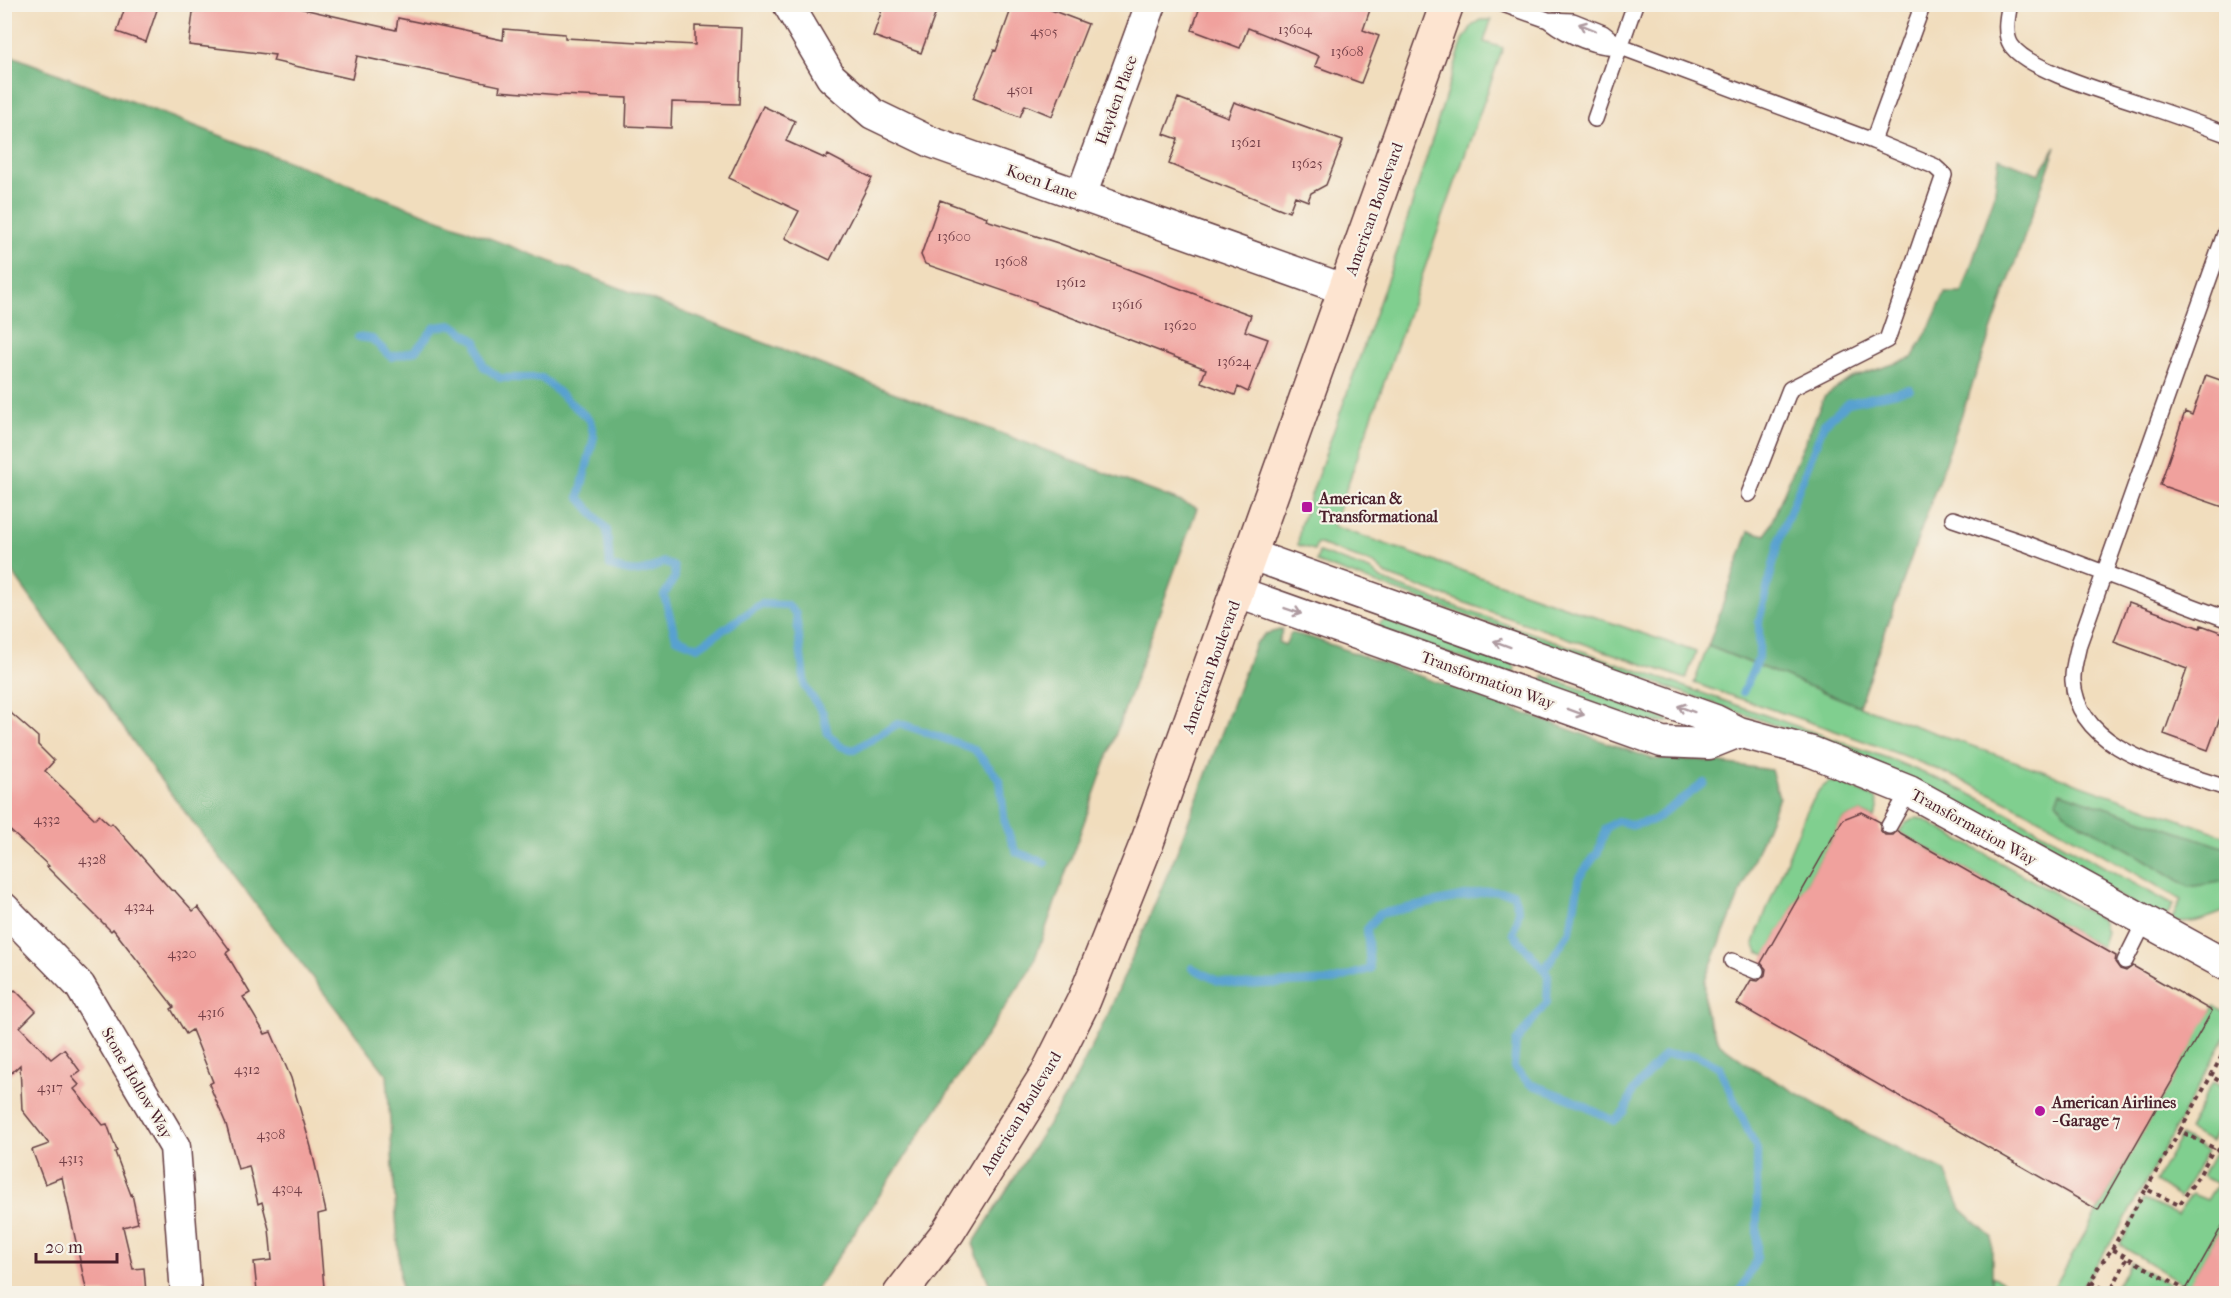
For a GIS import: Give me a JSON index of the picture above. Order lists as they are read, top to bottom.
{
  "streets": {
    "street": [
      "Hayden Place",
      "Koen Lane",
      "American Boulevard",
      "Transformation Way",
      "Stone Hollow Way"
    ]
  },
  "crossings": [
    ["Hayden Place", "Koen Lane"],
    ["Koen Lane", "American Boulevard"],
    ["American Boulevard", "Transformation Way"]
  ],
  "places": {
    "transit": ["American & Transformational"],
    "other": ["American Airlines - Garage 7"]
  },
  "house_numbers": [
    "13604",
    "4505",
    "13608",
    "4501",
    "13621",
    "13625",
    "13600",
    "13608",
    "13612",
    "13616",
    "13620",
    "13624",
    "4332",
    "4328",
    "4324",
    "4320",
    "4316",
    "4312",
    "4317",
    "4308",
    "4313",
    "4304"
  ],
  "scale_bar": "20 m"
}
